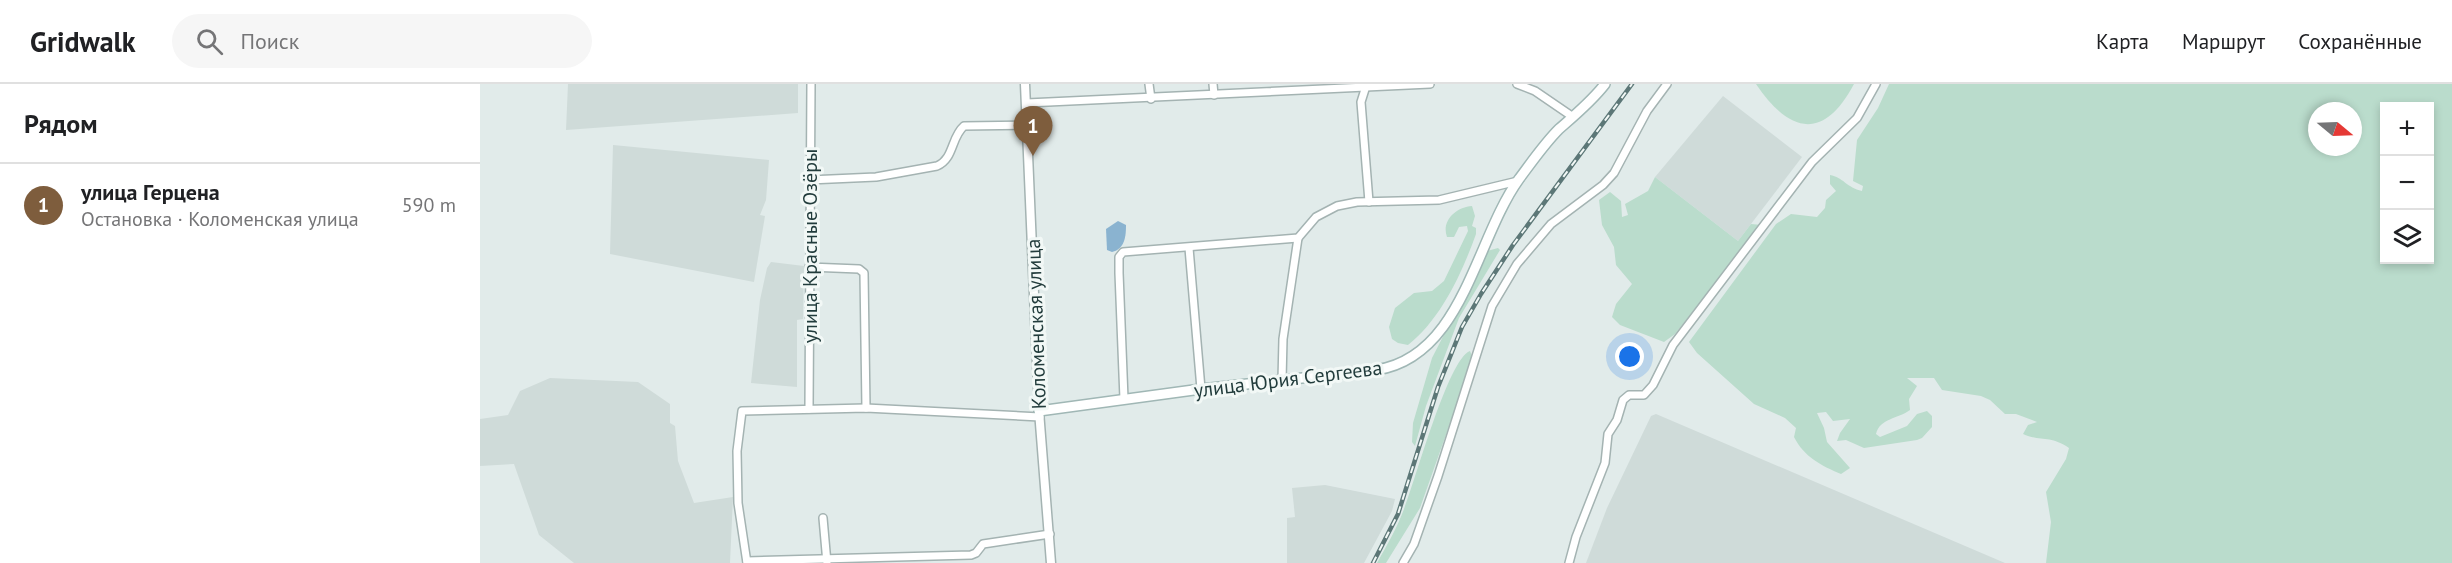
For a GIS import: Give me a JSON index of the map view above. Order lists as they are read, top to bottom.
{
  "streets": {
    "main road": ["улица Юрия Сергеева"],
    "street": ["улица Красные Озёры", "Коломенская улица"]
  },
  "crossings": [
    ["улица Красные Озёры", "улица Юрия Сергеева"],
    ["Коломенская улица", "улица Юрия Сергеева"]
  ],
  "north": "right",
  "page": {
    "header": "Gridwalk",
    "search": "Поиск",
    "nav": ["Карта", "Маршрут", "Сохранённые"],
    "heading": "Рядом",
    "map_buttons": ["+", "−"],
    "pins": "1",
    "list": [
      {
        "mark": "1",
        "name": "улица Герцена",
        "note": "Остановка · Коломенская улица",
        "value": "590 m"
      }
    ]
  }
}
